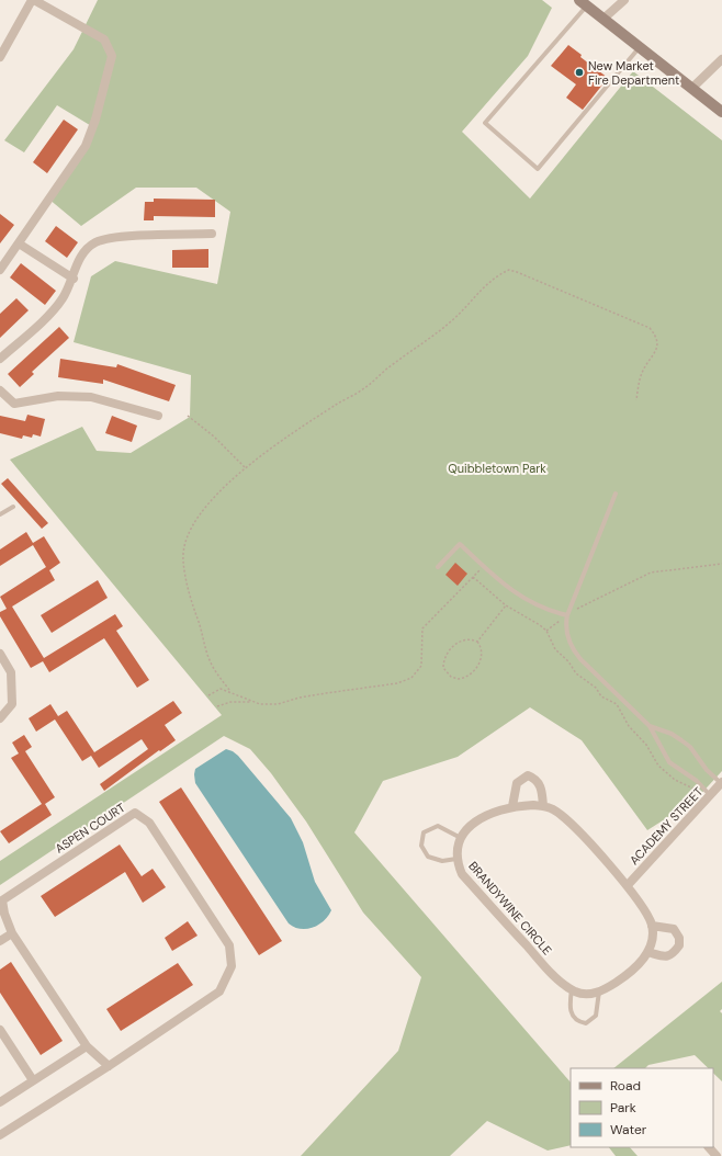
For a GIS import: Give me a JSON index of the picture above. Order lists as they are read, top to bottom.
{
  "streets": {
    "street": ["ACADEMY STREET", "ASPEN COURT", "BRANDYWINE CIRCLE"]
  },
  "parks": ["Quibbletown Park"],
  "places": ["New Market Fire Department"],
  "legend": ["Road", "Park", "Water"]
}
